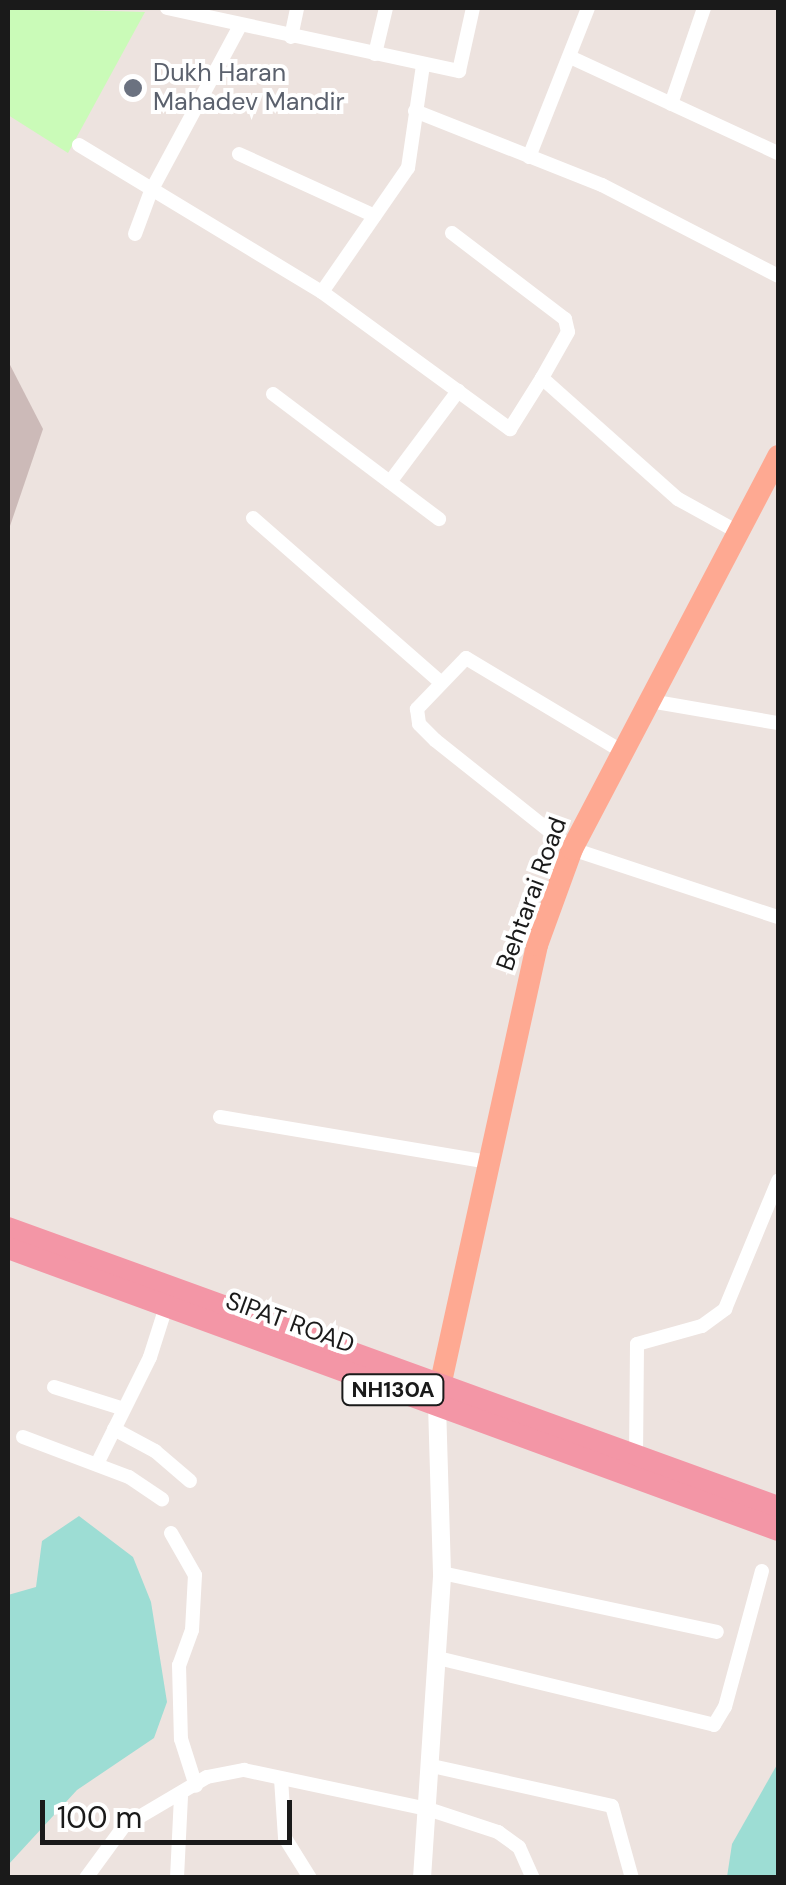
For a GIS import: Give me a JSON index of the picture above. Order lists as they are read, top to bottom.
{
  "streets": {
    "highway": ["SIPAT ROAD", "NH130A"],
    "main road": ["Behtarai Road"]
  },
  "crossings": [
    ["Behtarai Road", "SIPAT ROAD"]
  ],
  "places": ["Dukh Haran Mahadev Mandir"],
  "scale_bar": "100 m"
}
